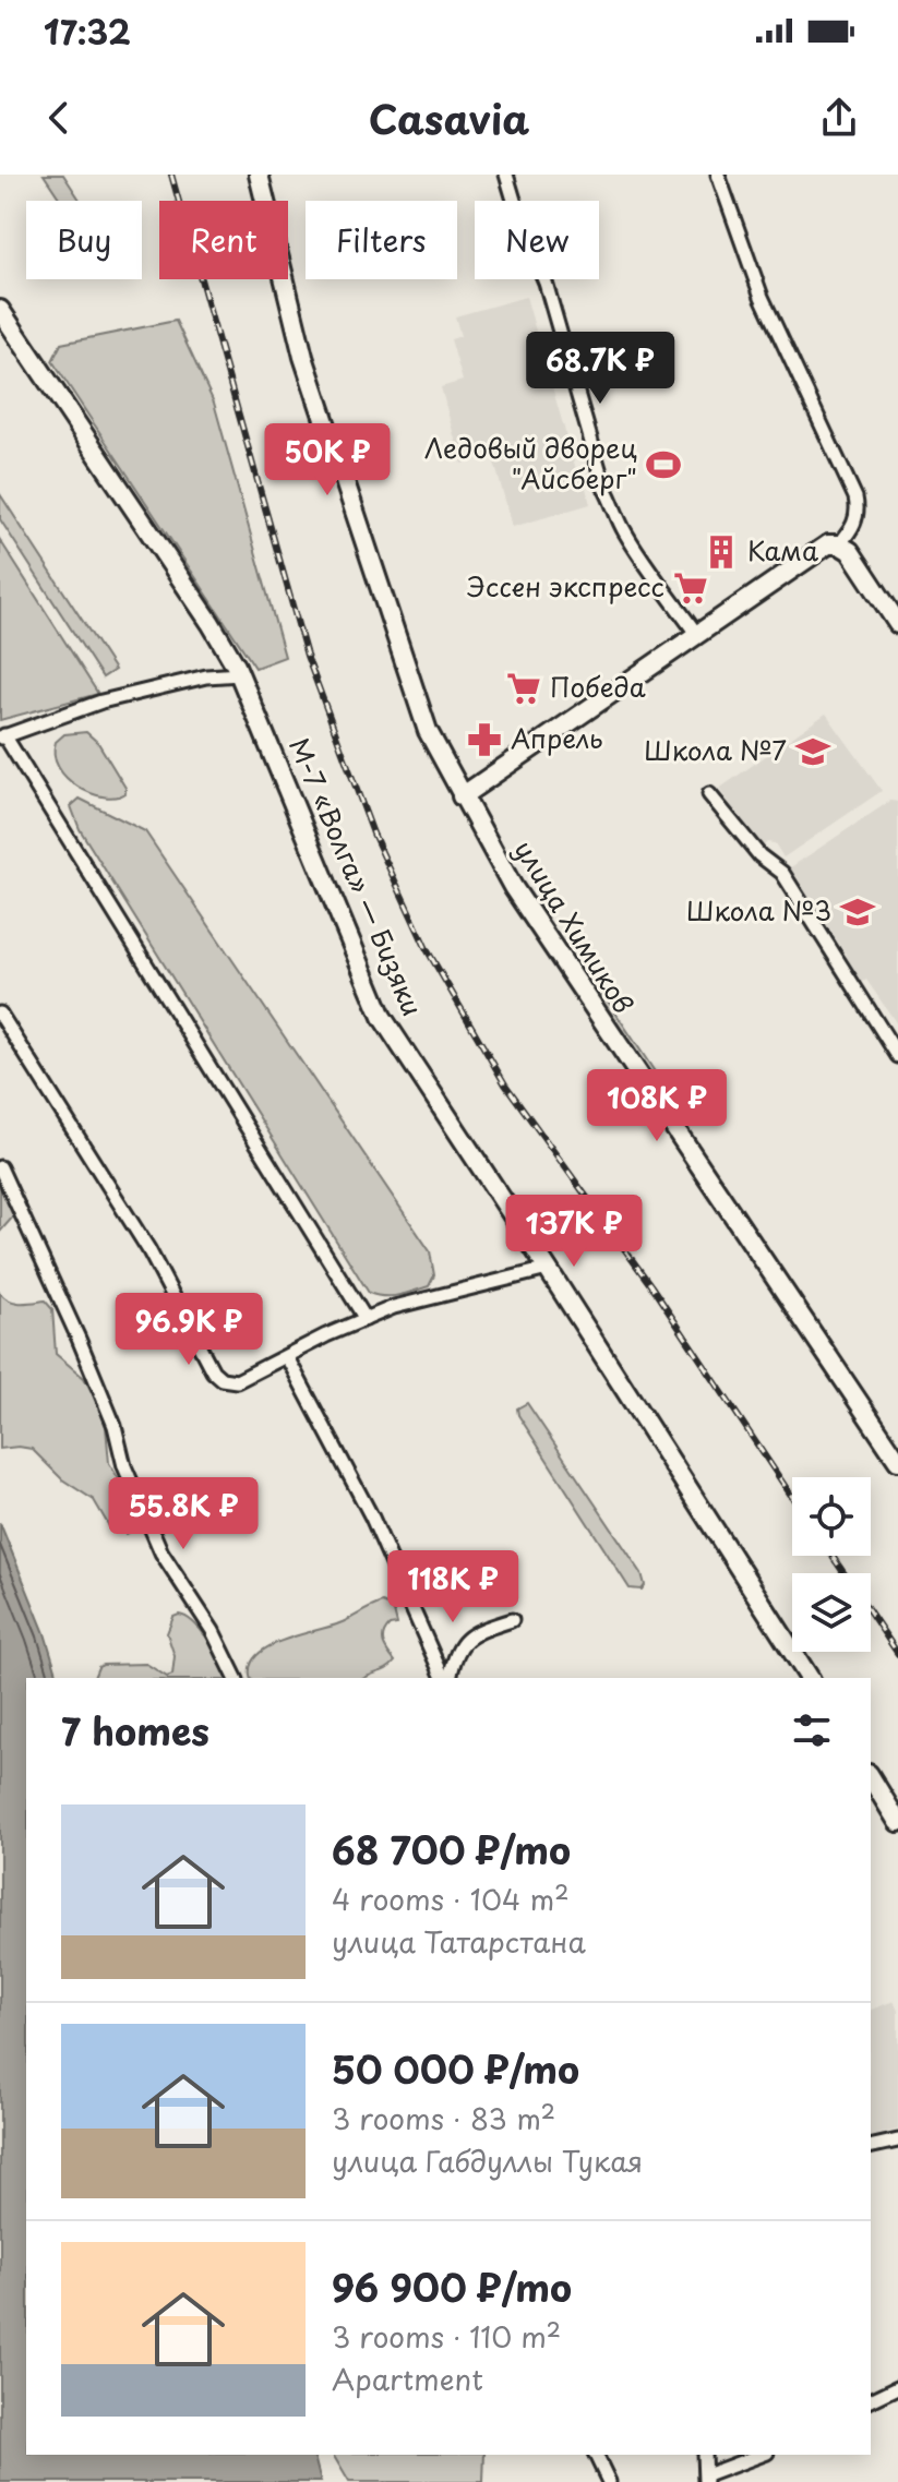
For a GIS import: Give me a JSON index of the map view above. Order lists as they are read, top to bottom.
{
  "streets": {
    "main road": ["М-7 «Волга» — Бизяки", "улица Химиков"]
  },
  "places": {
    "sports": ["Ледовый дворец \"Айсберг\""],
    "building": ["Кама"],
    "supermarket": ["Эссен экспресс", "Победа"],
    "pharmacy": ["Апрель"],
    "school or university": ["Школа №7", "Школа №3"]
  },
  "page": {
    "status": "17:32",
    "header": "Casavia",
    "chip": [
      "Buy",
      "Rent",
      "Filters",
      "New"
    ],
    "price": [
      "68.7K ₽",
      "50K ₽",
      "108K ₽",
      "137K ₽",
      "96.9K ₽",
      "55.8K ₽",
      "118K ₽"
    ],
    "heading": "7 homes",
    "list": [
      {
        "name": "68 700 ₽/mo",
        "note": "4 rooms · 104 m² · улица Татарстана"
      },
      {
        "name": "50 000 ₽/mo",
        "note": "3 rooms · 83 m² · улица Габдуллы Тукая"
      },
      {
        "name": "96 900 ₽/mo",
        "note": "3 rooms · 110 m² · Apartment"
      }
    ]
  }
}
